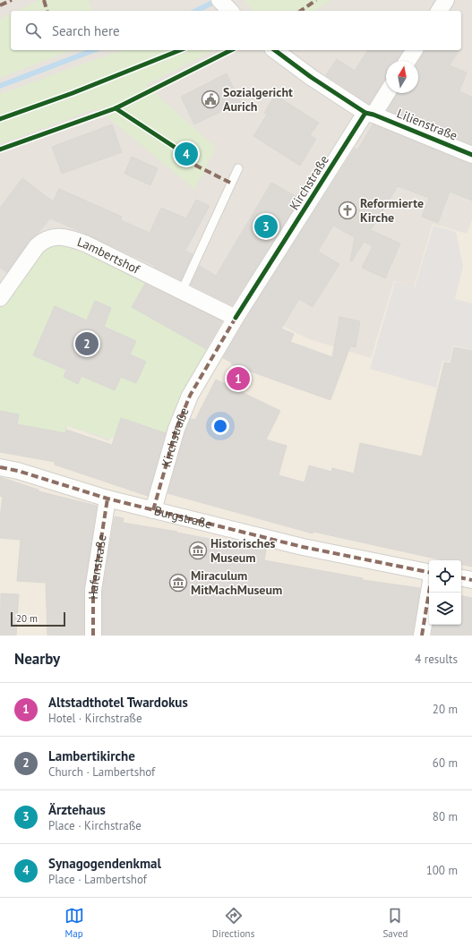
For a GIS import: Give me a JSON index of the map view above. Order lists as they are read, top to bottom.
{
  "streets": {
    "street": [
      "Lilienstraße",
      "Kirchstraße",
      "Lambertshof",
      "Burgstraße",
      "Hafenstraße"
    ]
  },
  "crossings": [
    ["Lilienstraße", "Kirchstraße"],
    ["Kirchstraße", "Lambertshof"],
    ["Kirchstraße", "Burgstraße"],
    ["Burgstraße", "Hafenstraße"]
  ],
  "places": {
    "public building": ["Sozialgericht Aurich"],
    "church": ["Reformierte Kirche"],
    "museum": ["Historisches Museum", "Miraculum MitMachMuseum"]
  },
  "scale_bar": "20 m",
  "north": "top",
  "page": {
    "search": "Search here",
    "pins": [
      "4",
      "3",
      "2",
      "1"
    ],
    "scale": "20 m",
    "heading": ["Nearby", "4 results"],
    "list": [
      {
        "mark": "1",
        "name": "Altstadthotel Twardokus",
        "note": "Hotel · Kirchstraße",
        "value": "20 m"
      },
      {
        "mark": "2",
        "name": "Lambertikirche",
        "note": "Church · Lambertshof",
        "value": "60 m"
      },
      {
        "mark": "3",
        "name": "Ärztehaus",
        "note": "Place · Kirchstraße",
        "value": "80 m"
      },
      {
        "mark": "4",
        "name": "Synagogendenkmal",
        "note": "Place · Lambertshof",
        "value": "100 m"
      }
    ],
    "nav": ["Map", "Directions", "Saved"]
  }
}
